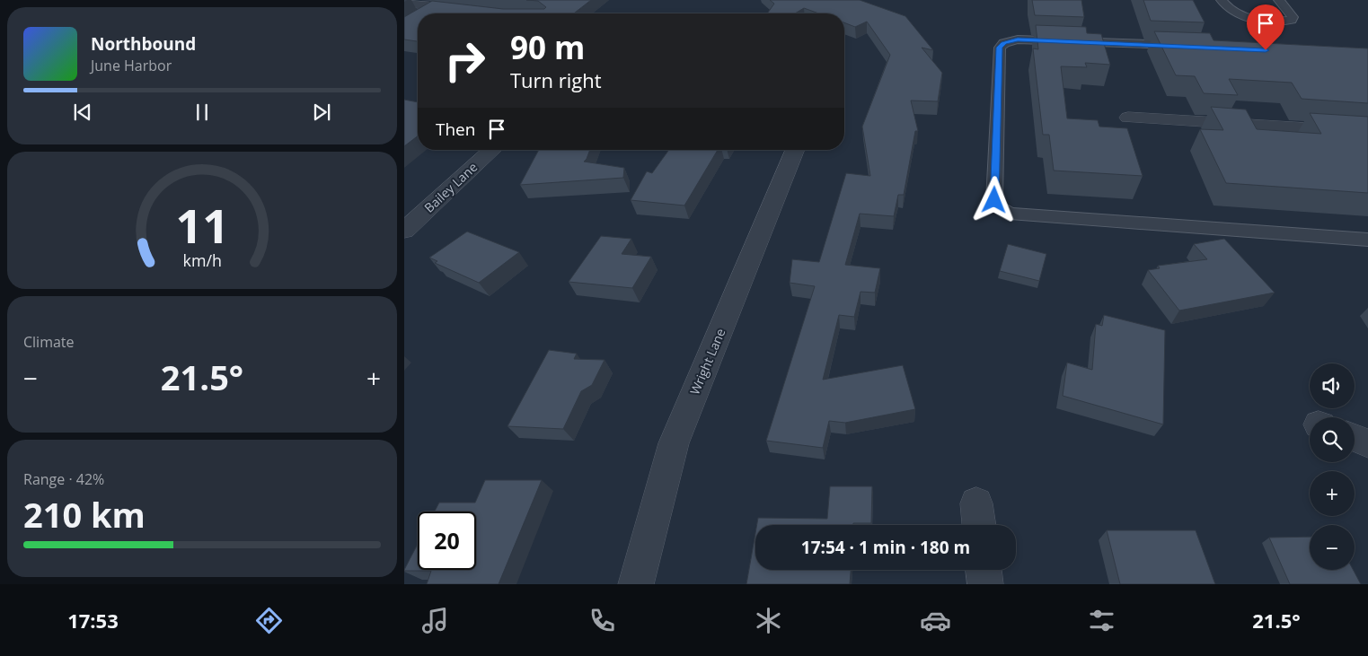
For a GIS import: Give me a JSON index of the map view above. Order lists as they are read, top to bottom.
{
  "streets": {
    "street": ["Bailey Lane", "Wright Lane"]
  },
  "page": {
    "turn": ["90 m", "Turn right"],
    "song": ["Northbound", "June Harbor"],
    "then": "Then",
    "tile": [
      "Climate",
      ["Range · 42%", "210 km"]
    ],
    "heat": ["−", "21.5°", "+"],
    "map_buttons": ["+", "−"],
    "limit": "20",
    "trip": "17:54 · 1 min · 180 m",
    "tabs": ["17:53", "21.5°"],
    "gauge": ["11", "km/h"]
  }
}
